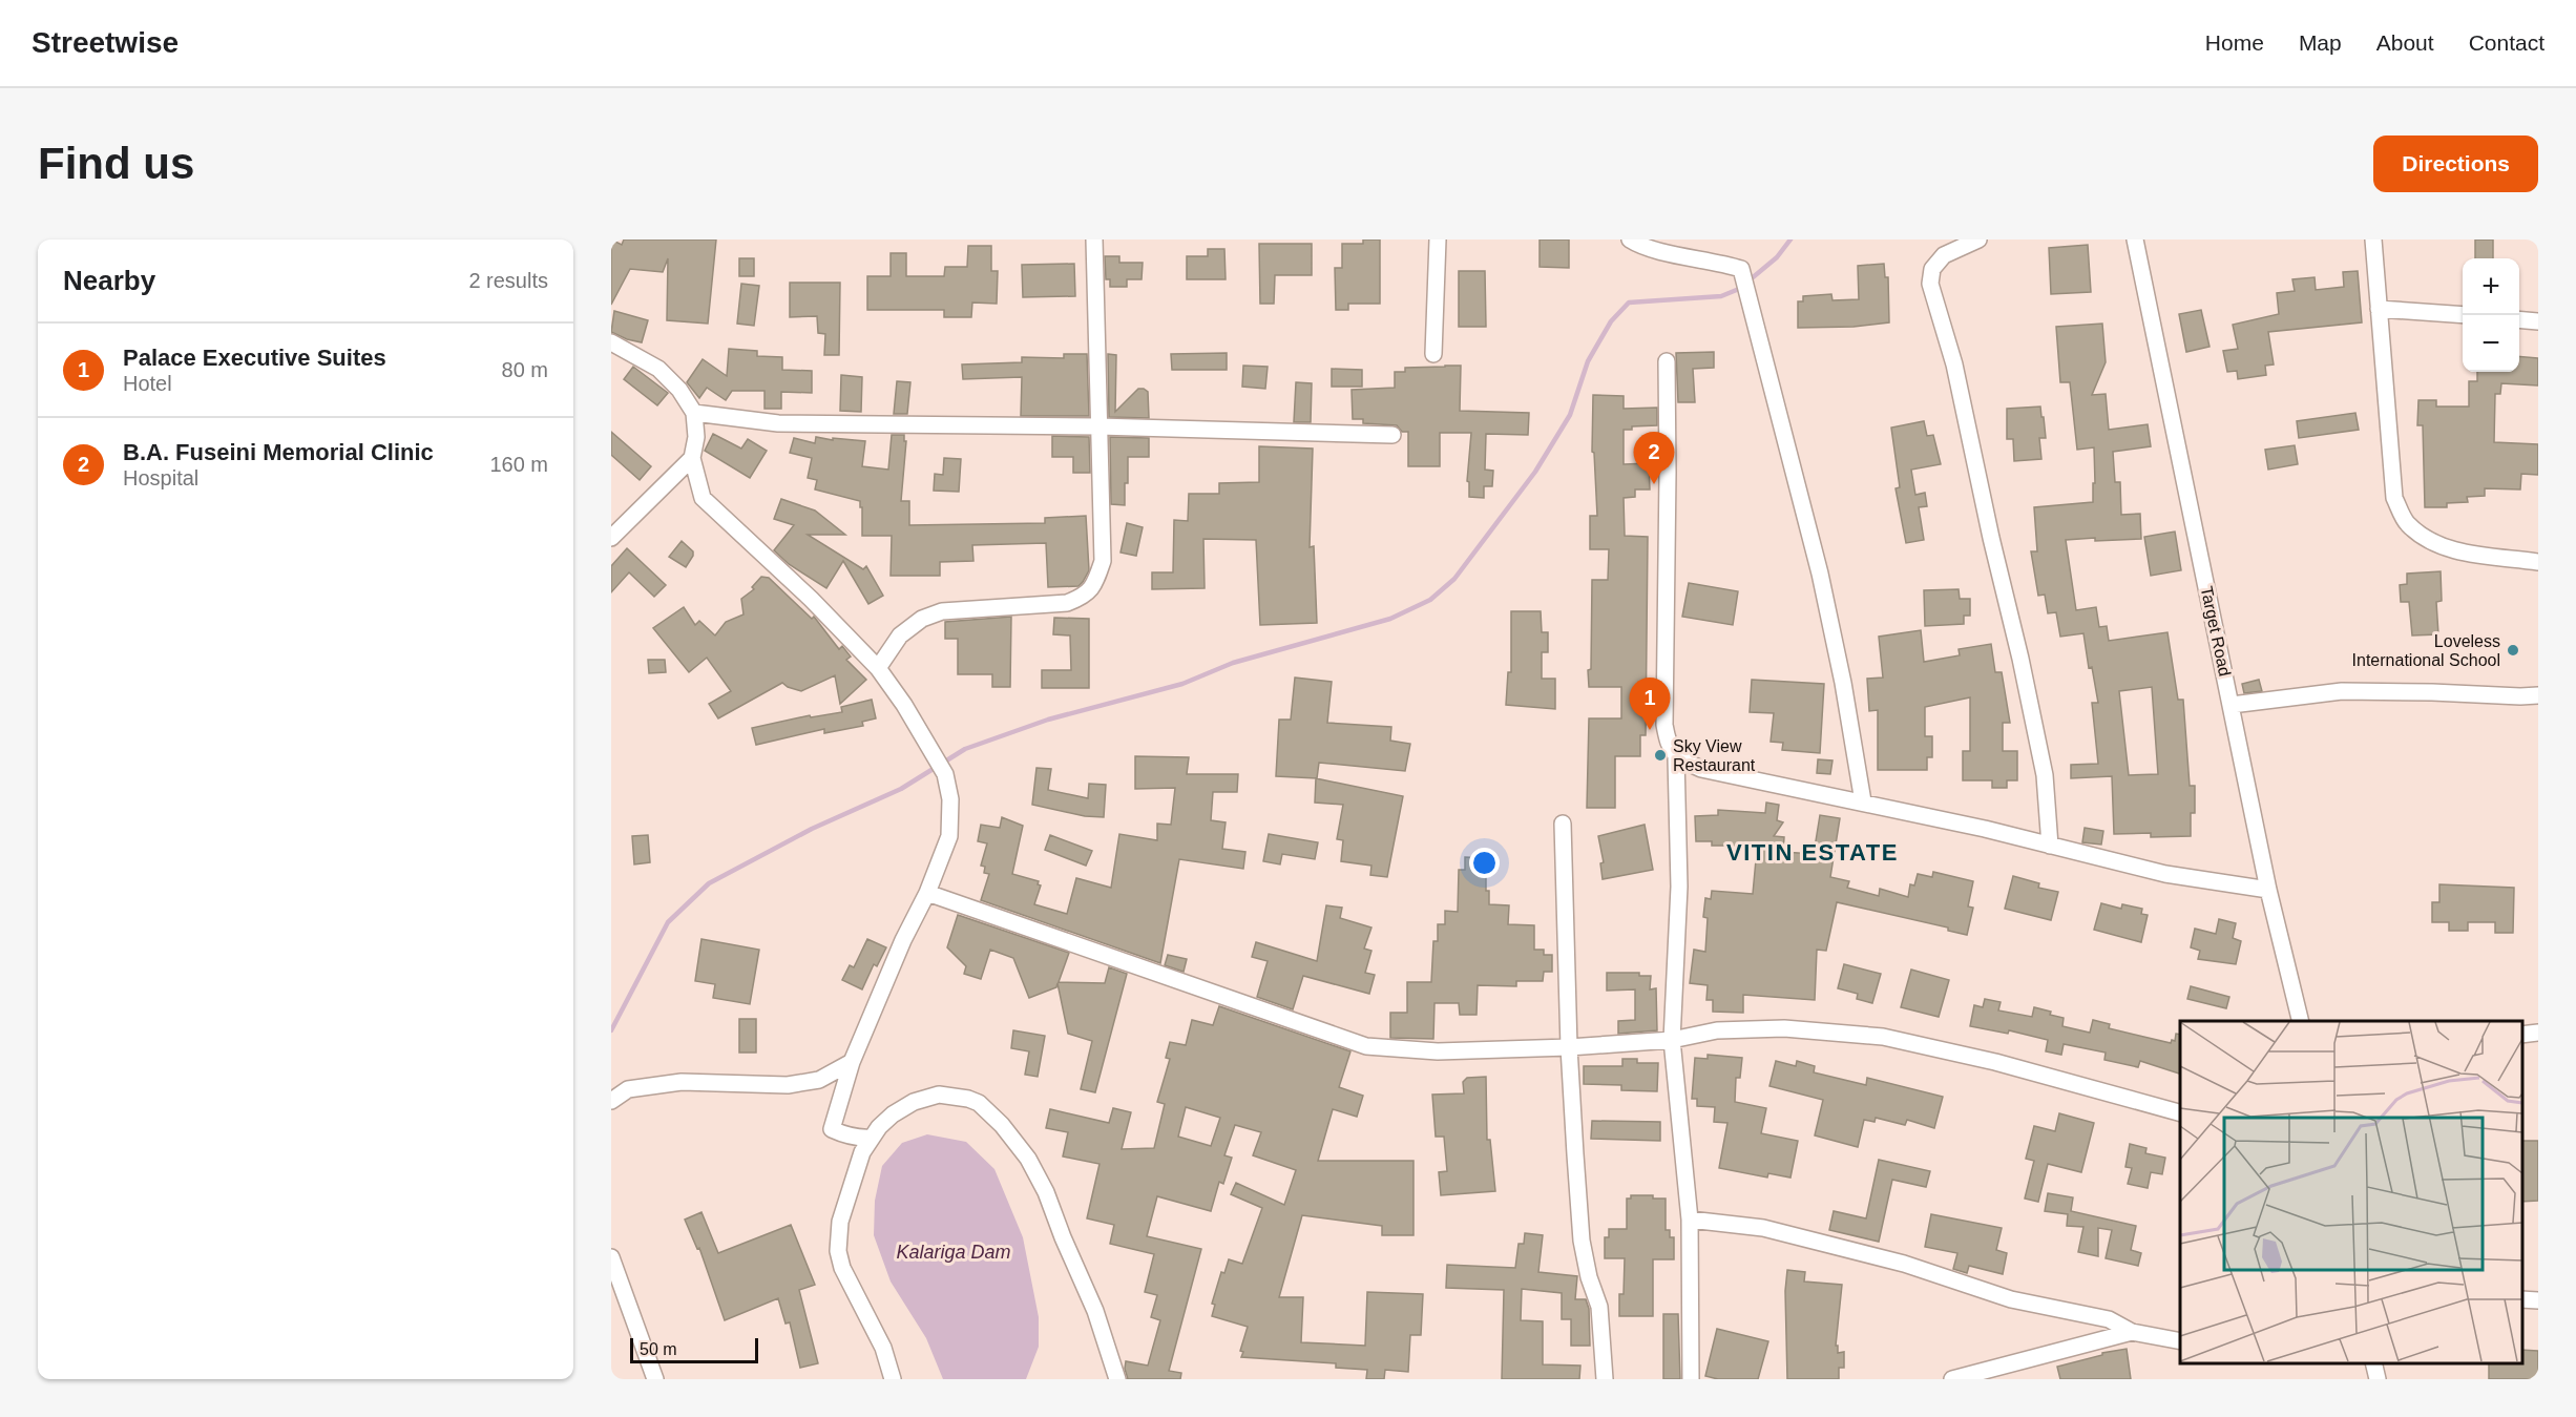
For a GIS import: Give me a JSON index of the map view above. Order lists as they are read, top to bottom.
{
  "streets": {
    "street": ["Target Road"]
  },
  "districts": ["VITIN ESTATE"],
  "water": ["Kalariga Dam"],
  "places": ["Loveless International School", "Sky View Restaurant"],
  "scale_bar": "50 m",
  "page": {
    "header": "Streetwise",
    "nav": [
      "Home",
      "Map",
      "About",
      "Contact"
    ],
    "buttons": "Directions",
    "title": "Find us",
    "heading": ["Nearby", "2 results"],
    "map_buttons": ["+", "−"],
    "list": [
      {
        "mark": "1",
        "name": "Palace Executive Suites",
        "note": "Hotel",
        "value": "80 m"
      },
      {
        "mark": "2",
        "name": "B.A. Fuseini Memorial Clinic",
        "note": "Hospital",
        "value": "160 m"
      }
    ],
    "pins": ["2", "1"],
    "scale": "50 m"
  }
}
